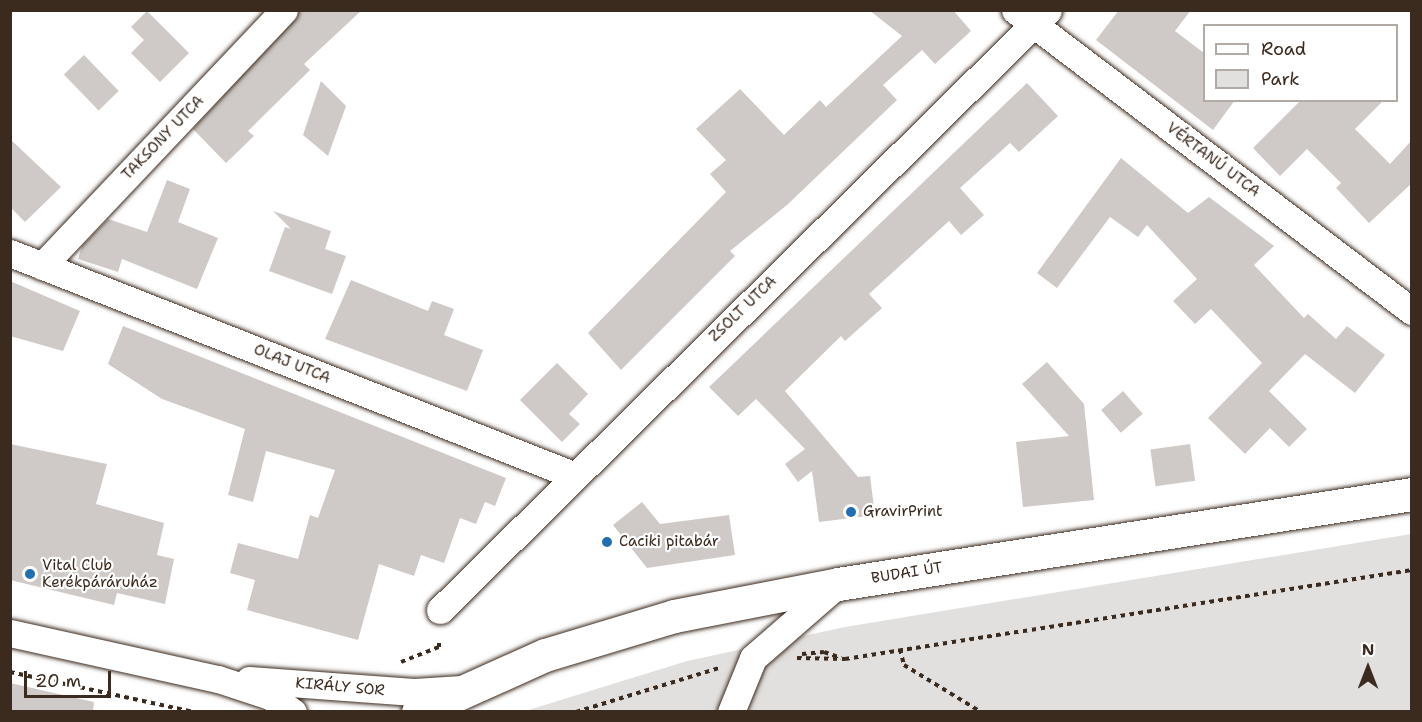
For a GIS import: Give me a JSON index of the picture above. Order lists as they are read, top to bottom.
{
  "streets": {
    "main road": ["BUDAI ÚT"],
    "street": [
      "TAKSONY UTCA",
      "VÉRTANÚ UTCA",
      "ZSOLT UTCA",
      "OLAJ UTCA",
      "KIRÁLY SOR"
    ]
  },
  "crossings": [
    ["TAKSONY UTCA", "OLAJ UTCA"],
    ["VÉRTANÚ UTCA", "ZSOLT UTCA"],
    ["ZSOLT UTCA", "OLAJ UTCA"],
    ["BUDAI ÚT", "KIRÁLY SOR"]
  ],
  "places": ["GravirPrint", "Caciki pitabár", "Vital Club Kerékpáráruház"],
  "legend": ["Road", "Park"],
  "scale_bar": "20 m",
  "north": "top"
}
